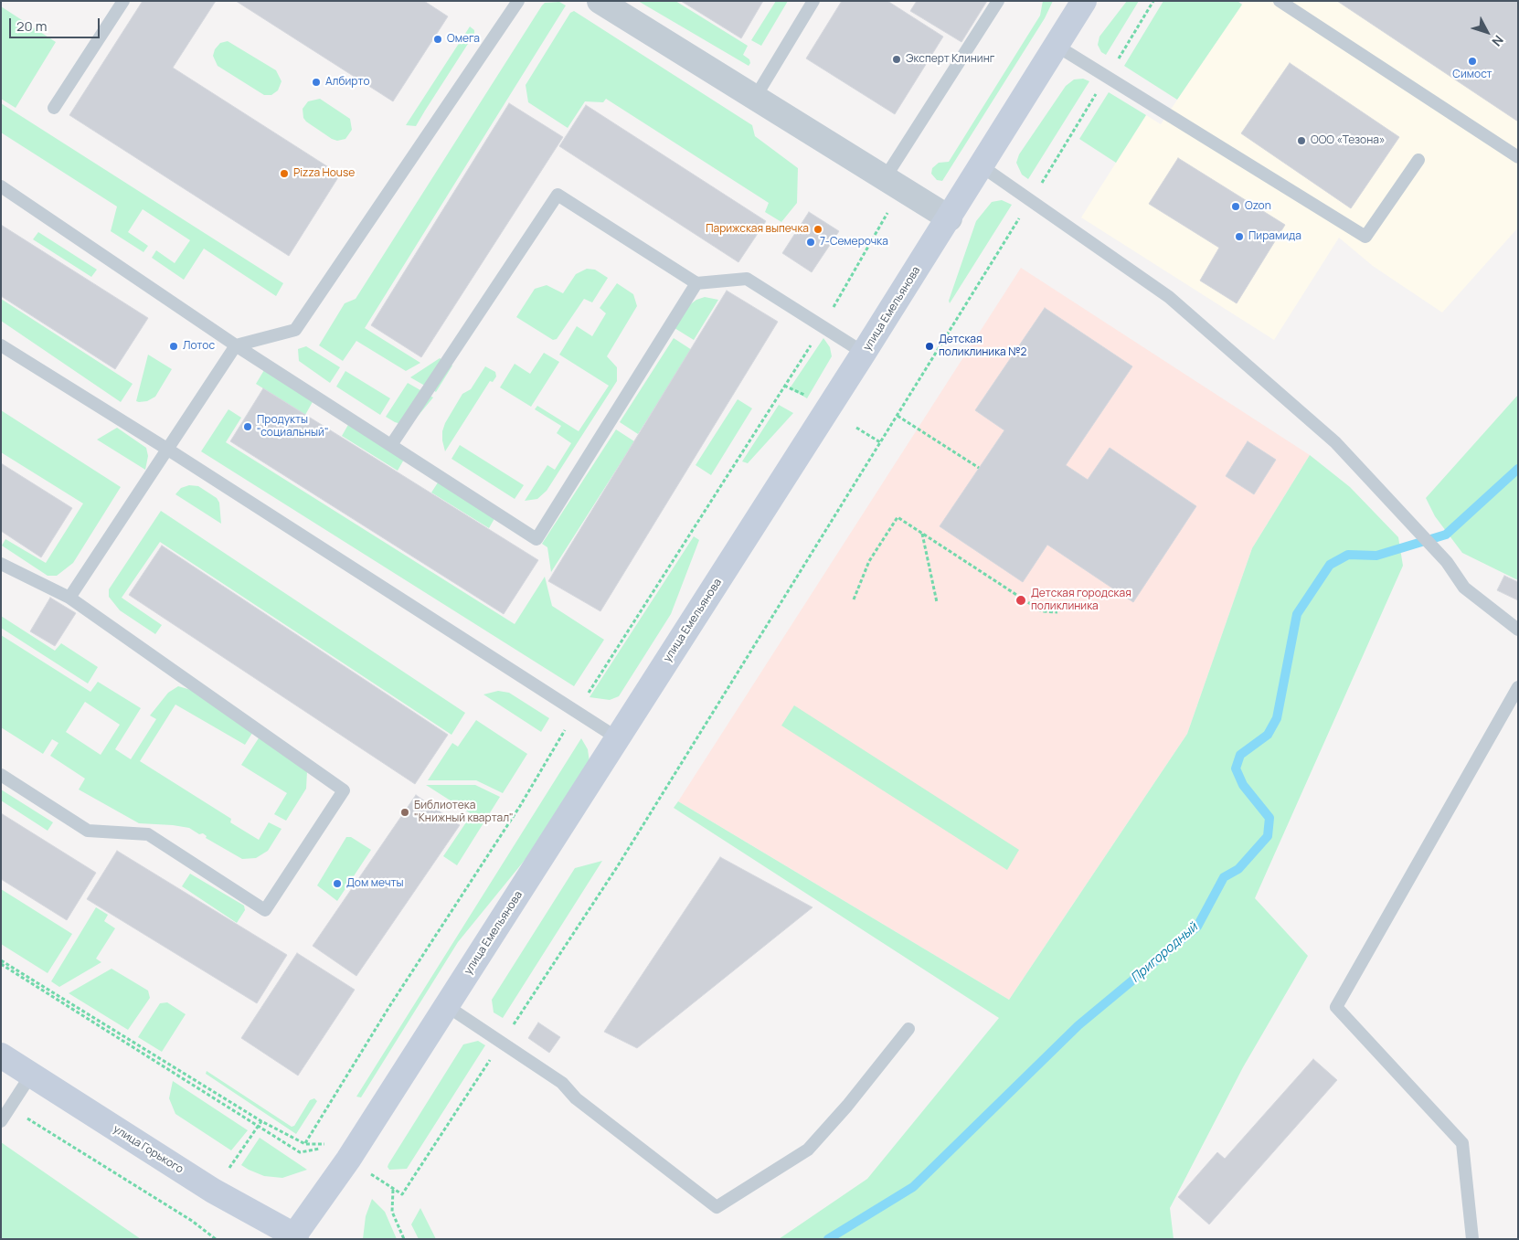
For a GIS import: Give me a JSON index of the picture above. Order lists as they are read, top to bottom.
{
  "streets": {
    "main road": ["улица Емельянова", "улица Горького"]
  },
  "crossings": [
    ["улица Емельянова", "улица Горького"]
  ],
  "water": ["Пригородный"],
  "places": [
    "Омега",
    "Эксперт Клининг",
    "Симост",
    "Албирто",
    "ООО «Тезона»",
    "Pizza House",
    "Ozon",
    "Парижская выпечка",
    "Пирамида",
    "7-Семерочка",
    "Лотос",
    "Детская поликлиника №2",
    "Продукты \"социальный\"",
    "Детская городская поликлиника",
    "Библиотека \"Книжный квартал\"",
    "Дом мечты"
  ],
  "scale_bar": "20 m",
  "north": "bottom right"
}
